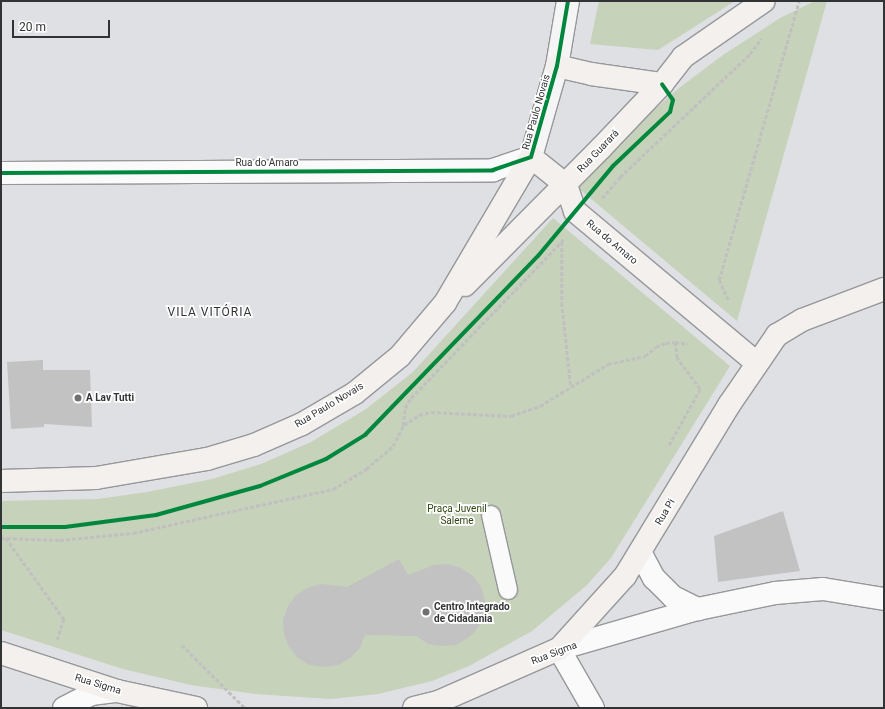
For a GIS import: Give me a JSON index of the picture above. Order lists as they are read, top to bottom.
{
  "streets": {
    "main road": [
      "Rua Paulo Novais",
      "Rua Guarará",
      "Rua do Amaro",
      "Rua Pi",
      "Rua Sigma"
    ]
  },
  "crossings": [
    ["Rua Paulo Novais", "Rua Guarará"],
    ["Rua Paulo Novais", "Rua do Amaro"],
    ["Rua Guarará", "Rua do Amaro"],
    ["Rua do Amaro", "Rua Pi"],
    ["Rua Pi", "Rua Sigma"]
  ],
  "districts": ["VILA VITÓRIA"],
  "parks": ["Praça Juvenil Saleme"],
  "places": ["A Lav Tutti", "Centro Integrado de Cidadania"],
  "scale_bar": "20 m"
}
